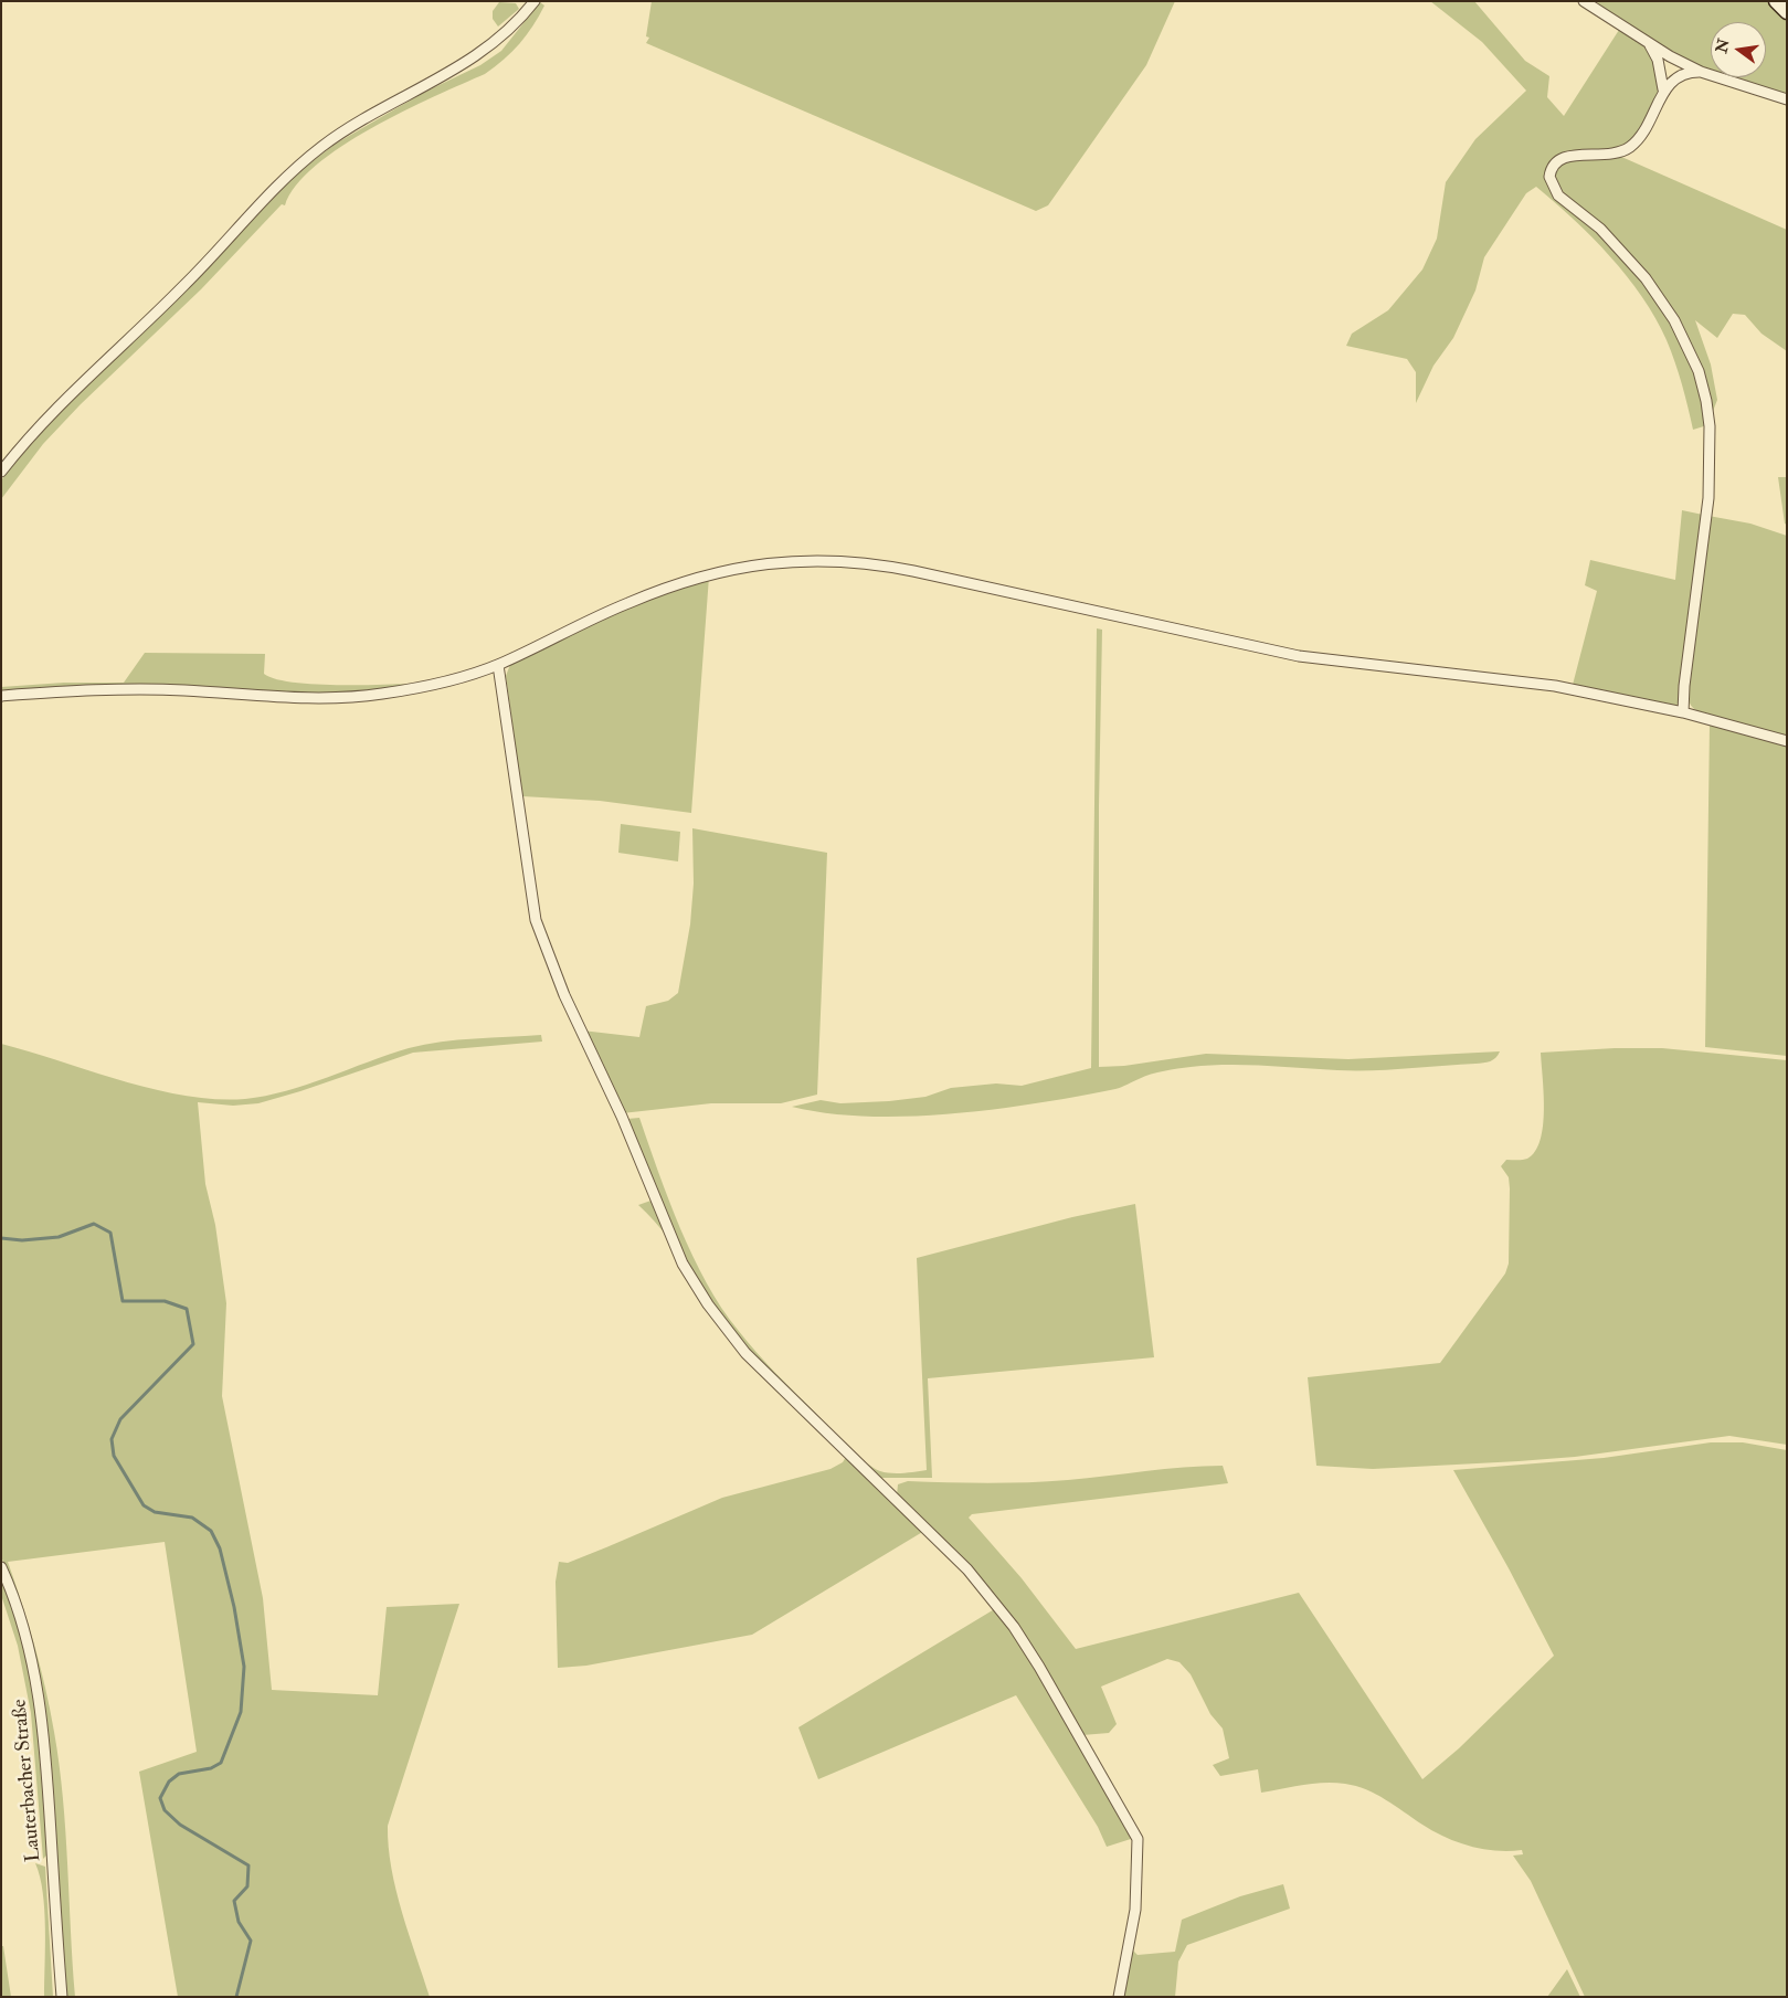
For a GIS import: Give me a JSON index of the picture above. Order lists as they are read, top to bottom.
{
  "streets": {
    "street": ["Lauterbacher Straße"]
  },
  "north": "left"
}
